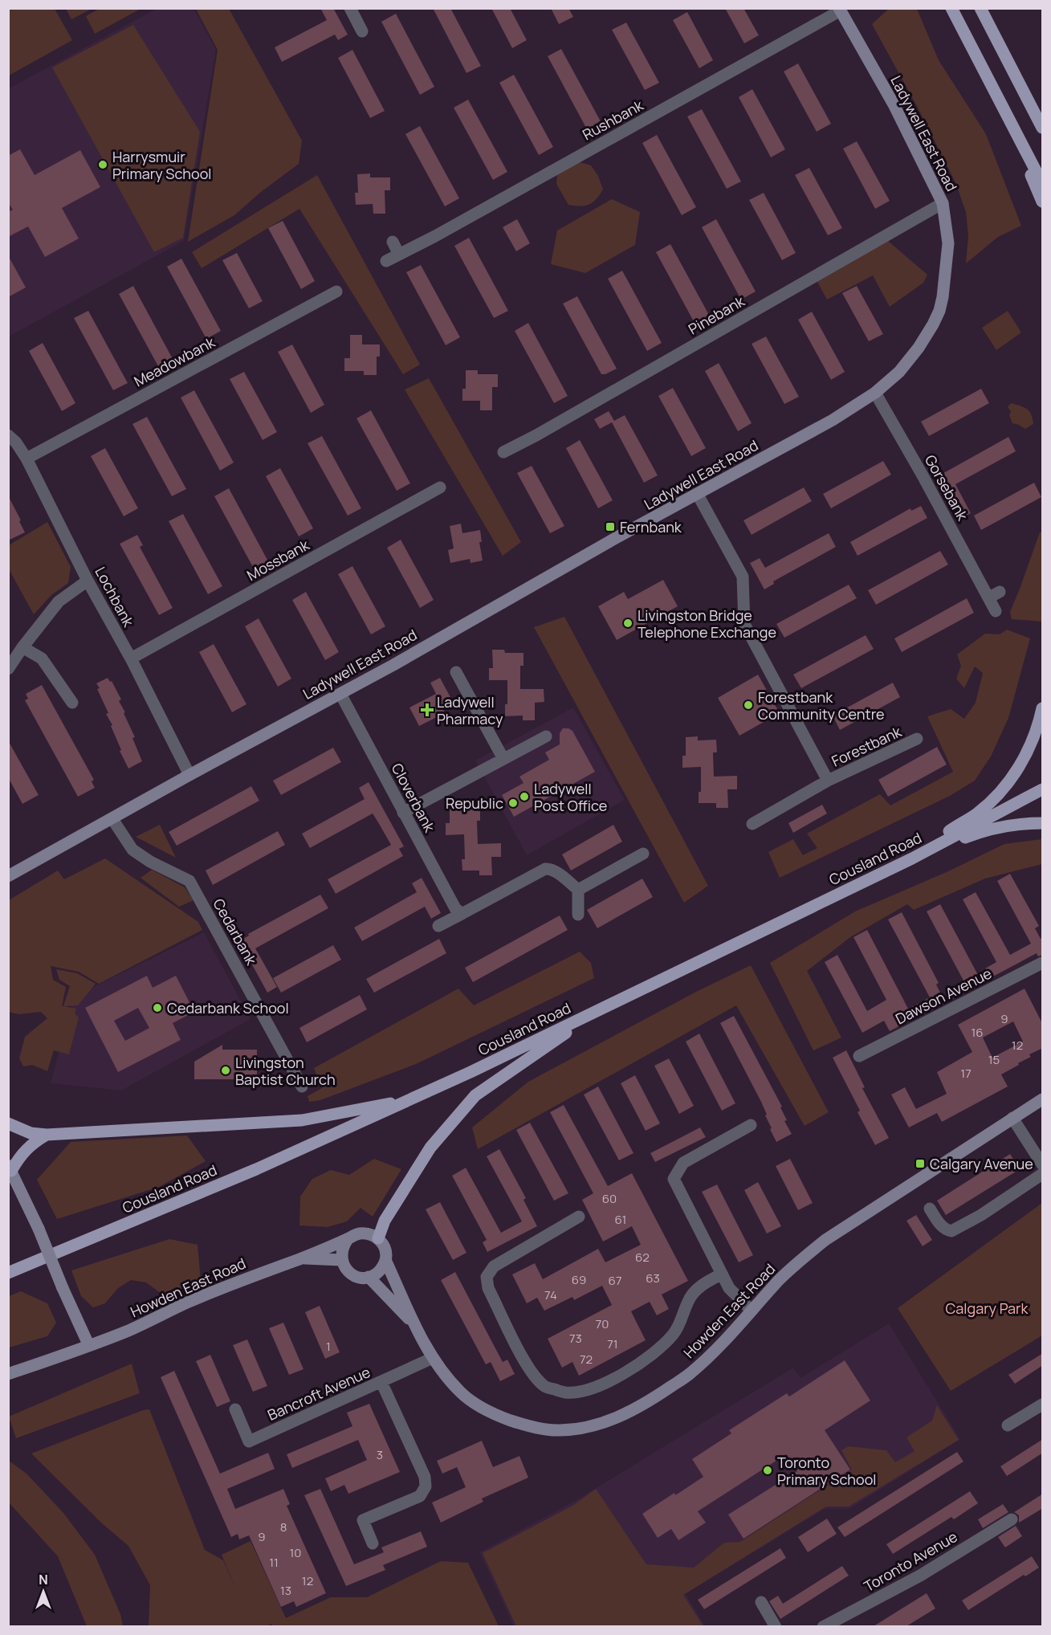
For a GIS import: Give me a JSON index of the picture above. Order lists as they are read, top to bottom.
{
  "streets": {
    "main road": ["Cousland Road"],
    "street": [
      "Rushbank",
      "Ladywell East Road",
      "Pinebank",
      "Meadowbank",
      "Gorsebank",
      "Mossbank",
      "Lochbank",
      "Forestbank",
      "Cloverbank",
      "Cedarbank",
      "Dawson Avenue",
      "Howden East Road",
      "Bancroft Avenue",
      "Toronto Avenue"
    ]
  },
  "crossings": [
    ["Rushbank", "Ladywell East Road"],
    ["Ladywell East Road", "Pinebank"],
    ["Ladywell East Road", "Gorsebank"],
    ["Ladywell East Road", "Lochbank"],
    ["Ladywell East Road", "Forestbank"],
    ["Ladywell East Road", "Cloverbank"],
    ["Ladywell East Road", "Cedarbank"],
    ["Meadowbank", "Lochbank"],
    ["Mossbank", "Lochbank"],
    ["Howden East Road", "Bancroft Avenue"]
  ],
  "parks": ["Calgary Park"],
  "places": {
    "other": [
      "Harrysmuir Primary School",
      "Livingston Bridge Telephone Exchange",
      "Forestbank Community Centre",
      "Ladywell Post Office",
      "Republic",
      "Cedarbank School",
      "Livingston Baptist Church",
      "Toronto Primary School"
    ],
    "transit": ["Fernbank", "Calgary Avenue"],
    "health": ["Ladywell Pharmacy"]
  },
  "house_numbers": [
    "9",
    "16",
    "12",
    "15",
    "17",
    "60",
    "61",
    "62",
    "63",
    "69",
    "67",
    "74",
    "70",
    "73",
    "71",
    "1",
    "72",
    "3",
    "8",
    "9",
    "10",
    "11",
    "12",
    "13"
  ],
  "north": "top"
}
